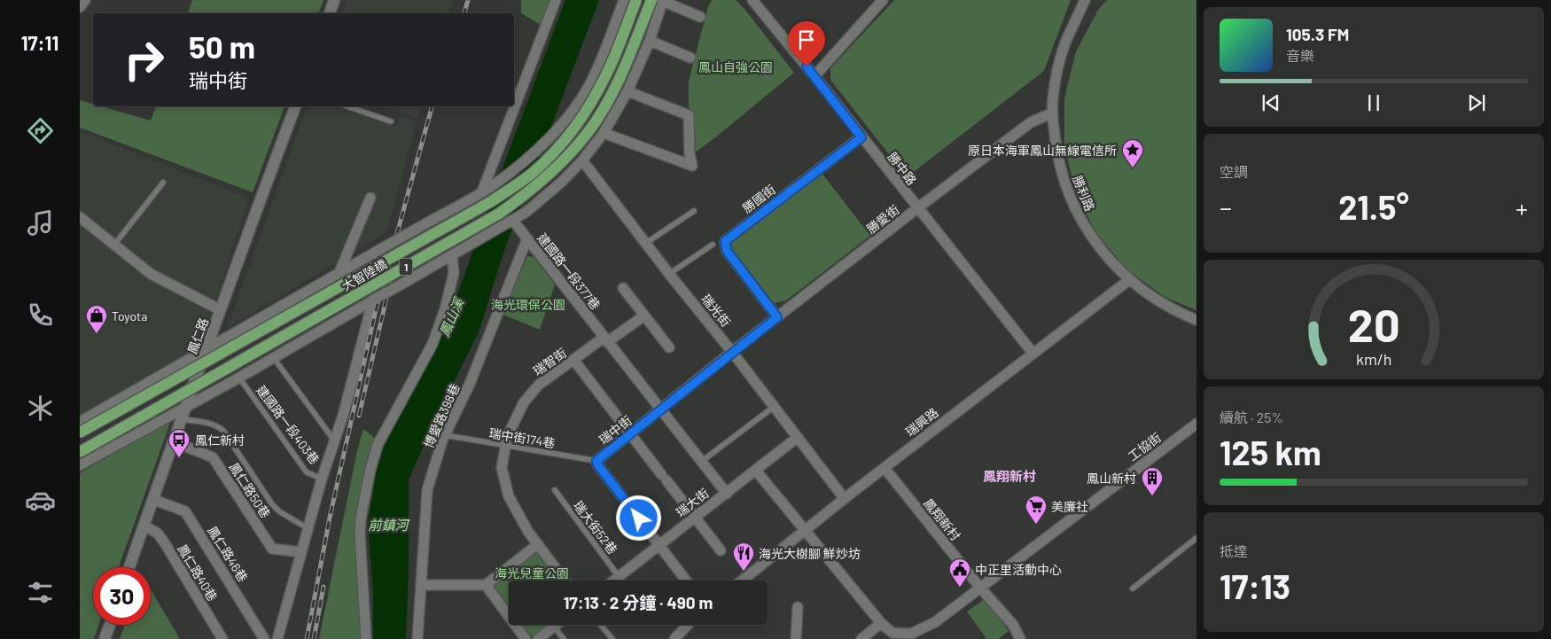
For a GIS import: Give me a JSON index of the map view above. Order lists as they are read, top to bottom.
{
  "streets": {
    "main road": ["1", "大智陸橋"],
    "street": [
      "勝中路",
      "勝利路",
      "勝國街",
      "勝愛街",
      "建國路一段377巷",
      "瑞光街",
      "鳳仁路",
      "瑞智街",
      "博愛路398巷",
      "瑞興路",
      "瑞中街",
      "工協街",
      "鳳仁路50巷",
      "瑞大街",
      "鳳翔新村",
      "鳳仁路46巷",
      "鳳仁路40巷"
    ],
    "lane": ["建國路一段403巷", "瑞中街174巷", "瑞大街52巷"]
  },
  "crossings": [
    ["勝中路", "勝國街"],
    ["勝中路", "勝愛街"],
    ["勝中路", "瑞興路"],
    ["勝利路", "勝愛街"],
    ["勝利路", "瑞興路"],
    ["勝國街", "勝愛街"],
    ["勝愛街", "瑞光街"],
    ["勝愛街", "瑞中街"],
    ["建國路一段377巷", "瑞智街"],
    ["建國路一段377巷", "博愛路398巷"],
    ["瑞光街", "瑞興路"],
    ["瑞光街", "瑞中街"],
    ["瑞光街", "瑞大街"],
    ["鳳仁路", "鳳仁路50巷"],
    ["鳳仁路", "鳳仁路46巷"],
    ["鳳仁路", "鳳仁路40巷"],
    ["瑞智街", "瑞中街174巷"],
    ["博愛路398巷", "瑞中街174巷"],
    ["瑞興路", "鳳翔新村"],
    ["瑞中街", "瑞中街174巷"],
    ["瑞中街", "瑞大街"],
    ["工協街", "鳳翔新村"],
    ["瑞大街", "瑞大街52巷"]
  ],
  "districts": ["鳳翔新村"],
  "water": ["鳳山溪", "前鎮河"],
  "parks": ["鳳山自強公園", "海光環保公園", "海光兒童公園"],
  "places": {
    "place": ["原日本海軍鳳山無線電信所"],
    "shop": ["Toyota"],
    "bus stop": ["鳳仁新村"],
    "building": ["鳳山新村"],
    "supermarket": ["美廉社"],
    "restaurant": ["海光大樹腳 鮮炒坊"],
    "public building": ["中正里活動中心"]
  },
  "page": {
    "tabs": "17:11",
    "turn": ["50 m", "瑞中街"],
    "song": ["105.3 FM", "音樂"],
    "tile": [
      "空調",
      ["續航 · 25%", "125 km"],
      ["抵達", "17:13"]
    ],
    "heat": ["−", "21.5°", "+"],
    "limit": "30",
    "trip": "17:13 · 2 分鐘 · 490 m",
    "gauge": ["20", "km/h"]
  }
}
